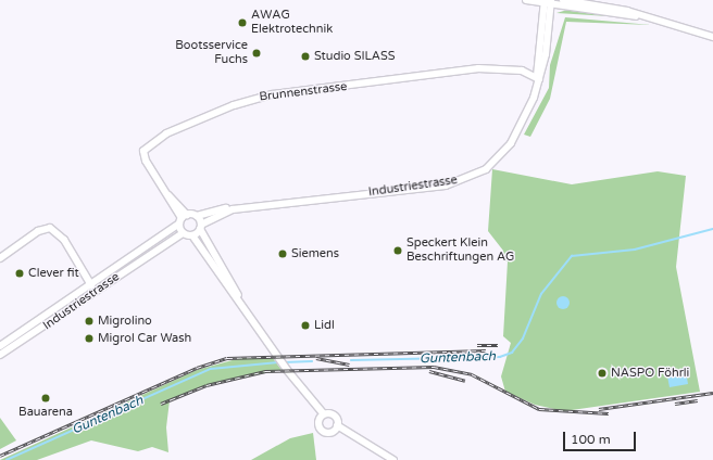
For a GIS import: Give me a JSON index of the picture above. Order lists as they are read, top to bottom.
{
  "streets": {
    "main road": ["Brunnenstrasse", "Industriestrasse"]
  },
  "crossings": [
    ["Brunnenstrasse", "Industriestrasse"]
  ],
  "water": ["Guntenbach"],
  "places": [
    "AWAG Elektrotechnik",
    "Bootsservice Fuchs",
    "Studio SILASS",
    "Speckert Klein Beschriftungen AG",
    "Siemens",
    "Clever fit",
    "Migrolino",
    "Lidl",
    "Migrol Car Wash",
    "NASPO Föhrli",
    "Bauarena"
  ],
  "scale_bar": "100 m"
}
